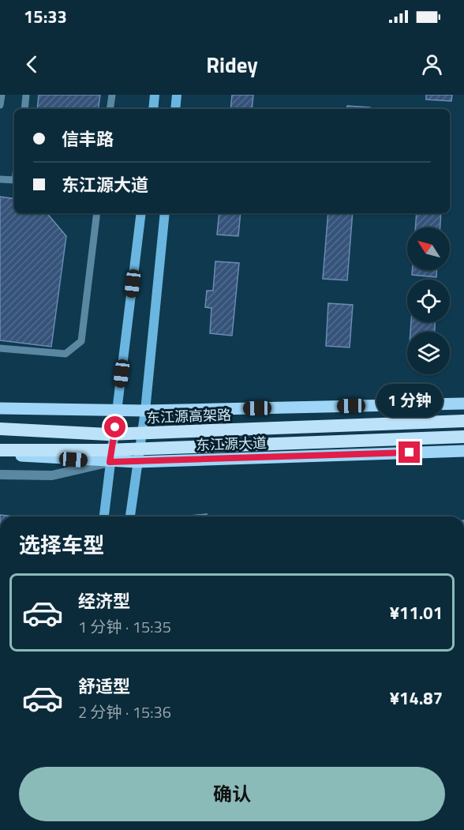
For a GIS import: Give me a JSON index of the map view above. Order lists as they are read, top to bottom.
{
  "streets": {
    "highway": ["东江源高架路"],
    "main road": ["东江源大道"]
  },
  "north": "top left",
  "page": {
    "status": "15:33",
    "header": "Ridey",
    "banner": ["信丰路", "东江源大道"],
    "bubble": "1 分钟",
    "heading": "选择车型",
    "list": [
      {
        "name": "经济型",
        "note": "1 分钟 · 15:35",
        "value": "¥11.01"
      },
      {
        "name": "舒适型",
        "note": "2 分钟 · 15:36",
        "value": "¥14.87"
      }
    ],
    "buttons": "确认"
  }
}
